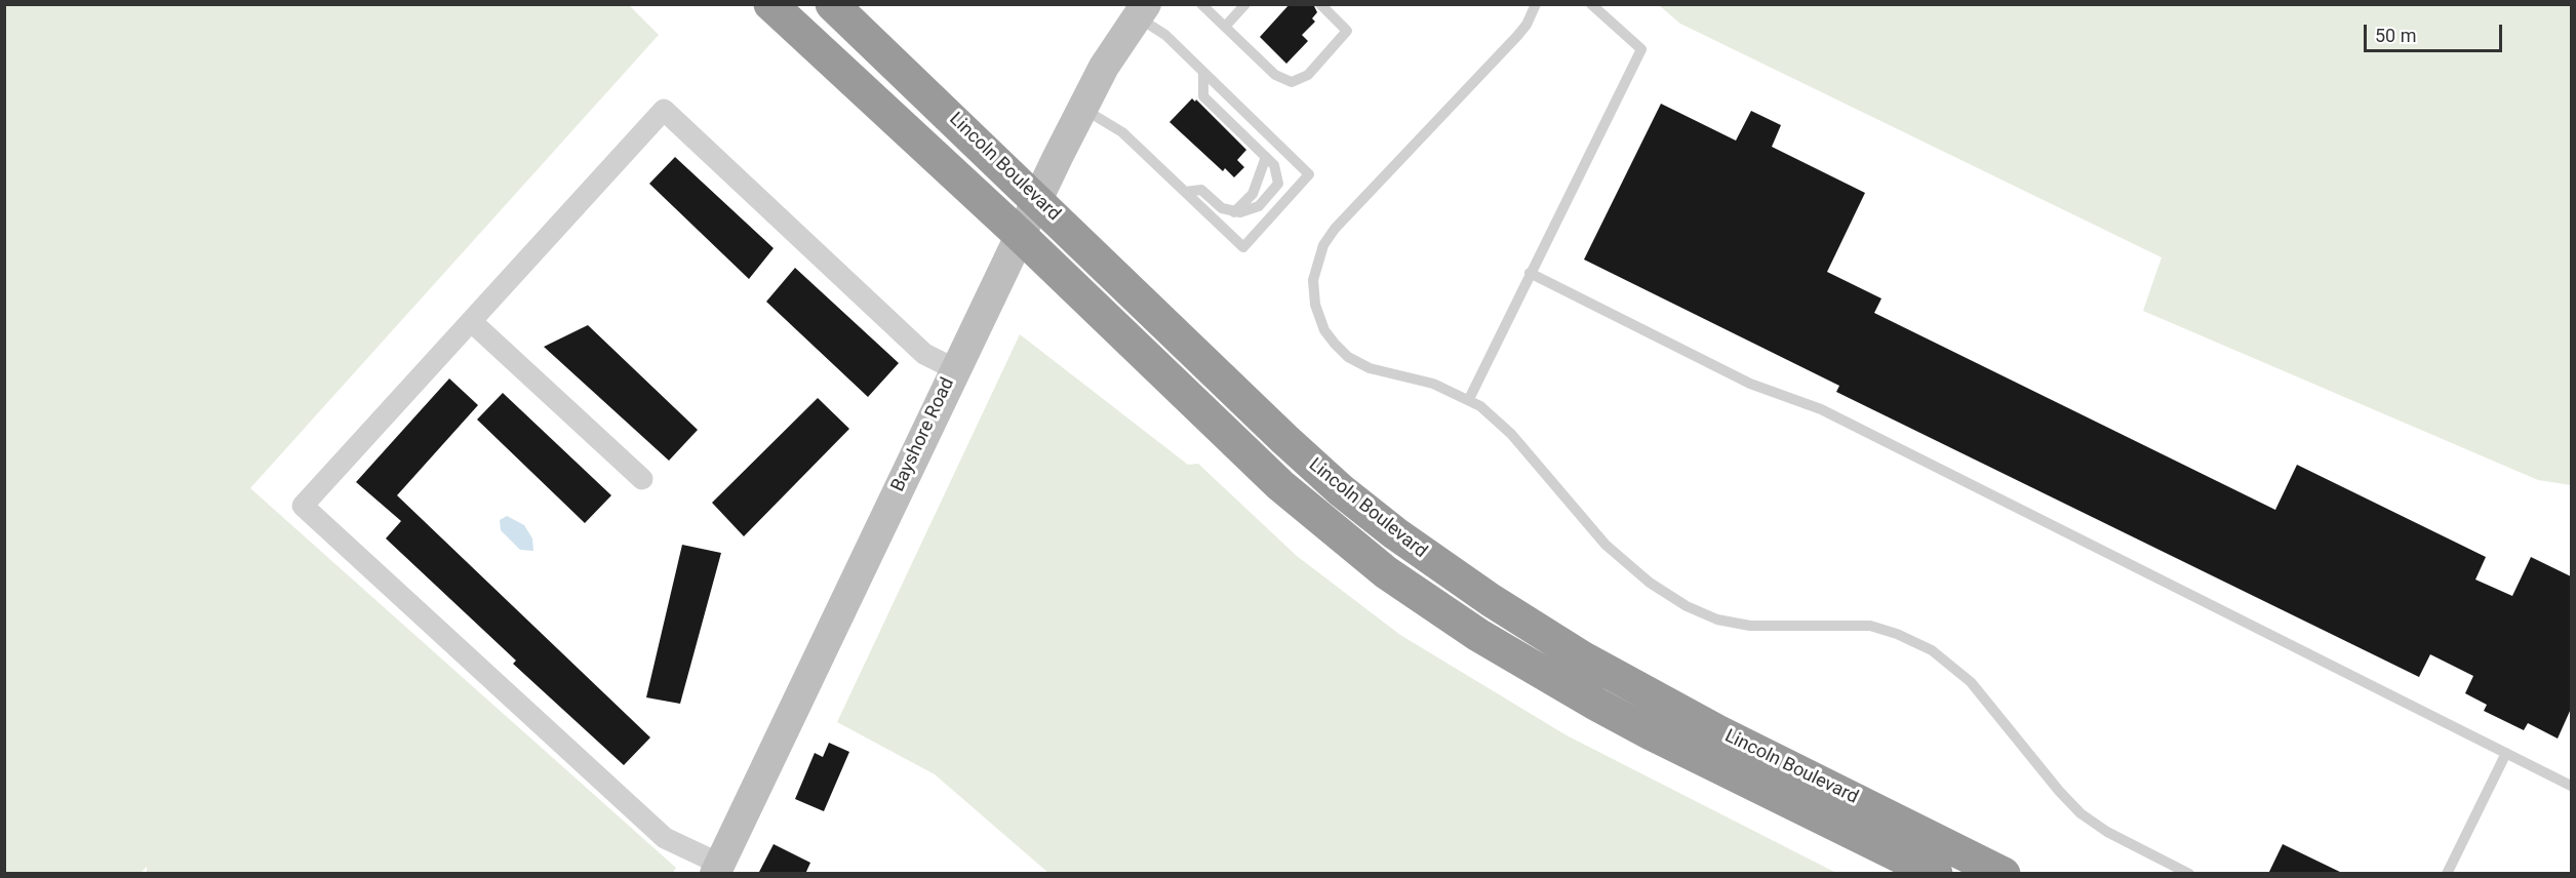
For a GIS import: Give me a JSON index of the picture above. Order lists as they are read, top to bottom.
{
  "streets": {
    "highway": ["Lincoln Boulevard"],
    "street": ["Bayshore Road"]
  },
  "crossings": [
    ["Lincoln Boulevard", "Bayshore Road"]
  ],
  "scale_bar": "50 m"
}
